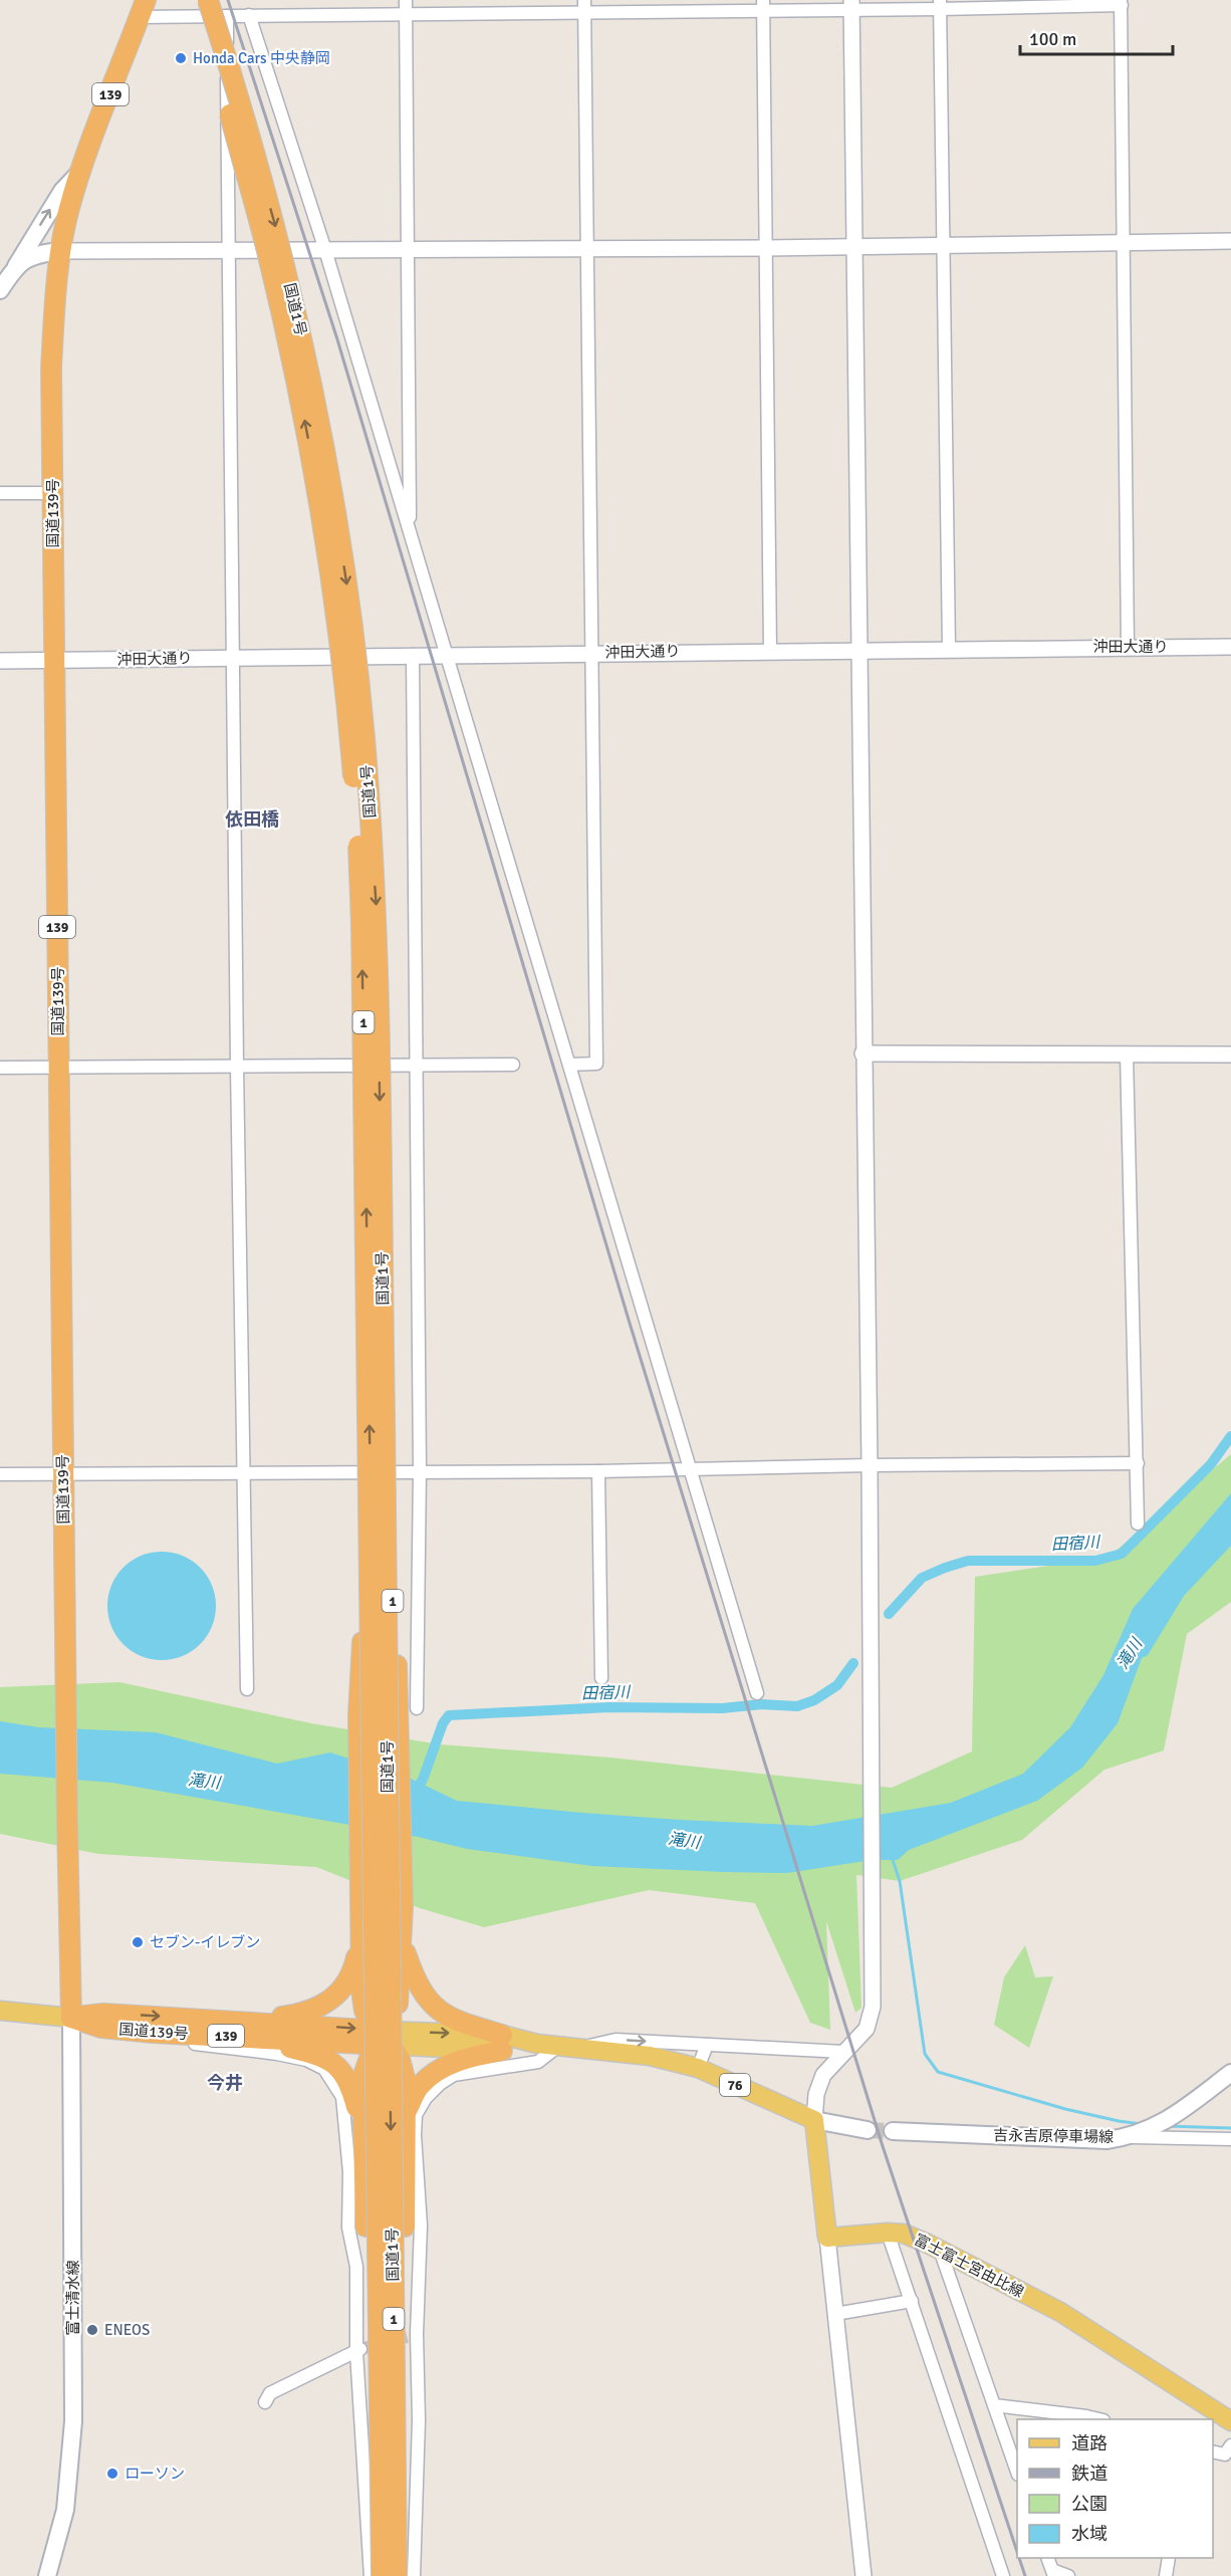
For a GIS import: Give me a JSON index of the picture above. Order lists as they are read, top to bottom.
{
  "streets": {
    "highway": [
      "139",
      "国道1号",
      "国道139号",
      "1"
    ],
    "main road": [
      "76",
      "吉永吉原停車場線",
      "富士富士宮由比線",
      "富士清水線"
    ],
    "street": ["沖田大通り"]
  },
  "crossings": [
    ["国道1号", "1"],
    ["国道139号", "沖田大通り"],
    ["国道139号", "1"],
    ["国道139号", "76"],
    ["国道139号", "富士清水線"],
    ["1", "76"]
  ],
  "districts": ["依田橋", "今井"],
  "water": ["田宿川", "滝川"],
  "places": [
    "Honda Cars 中央静岡",
    "セブン-イレブン",
    "ENEOS",
    "ローソン"
  ],
  "legend": [
    "道路",
    "鉄道",
    "公園",
    "水域"
  ],
  "scale_bar": "100 m"
}
